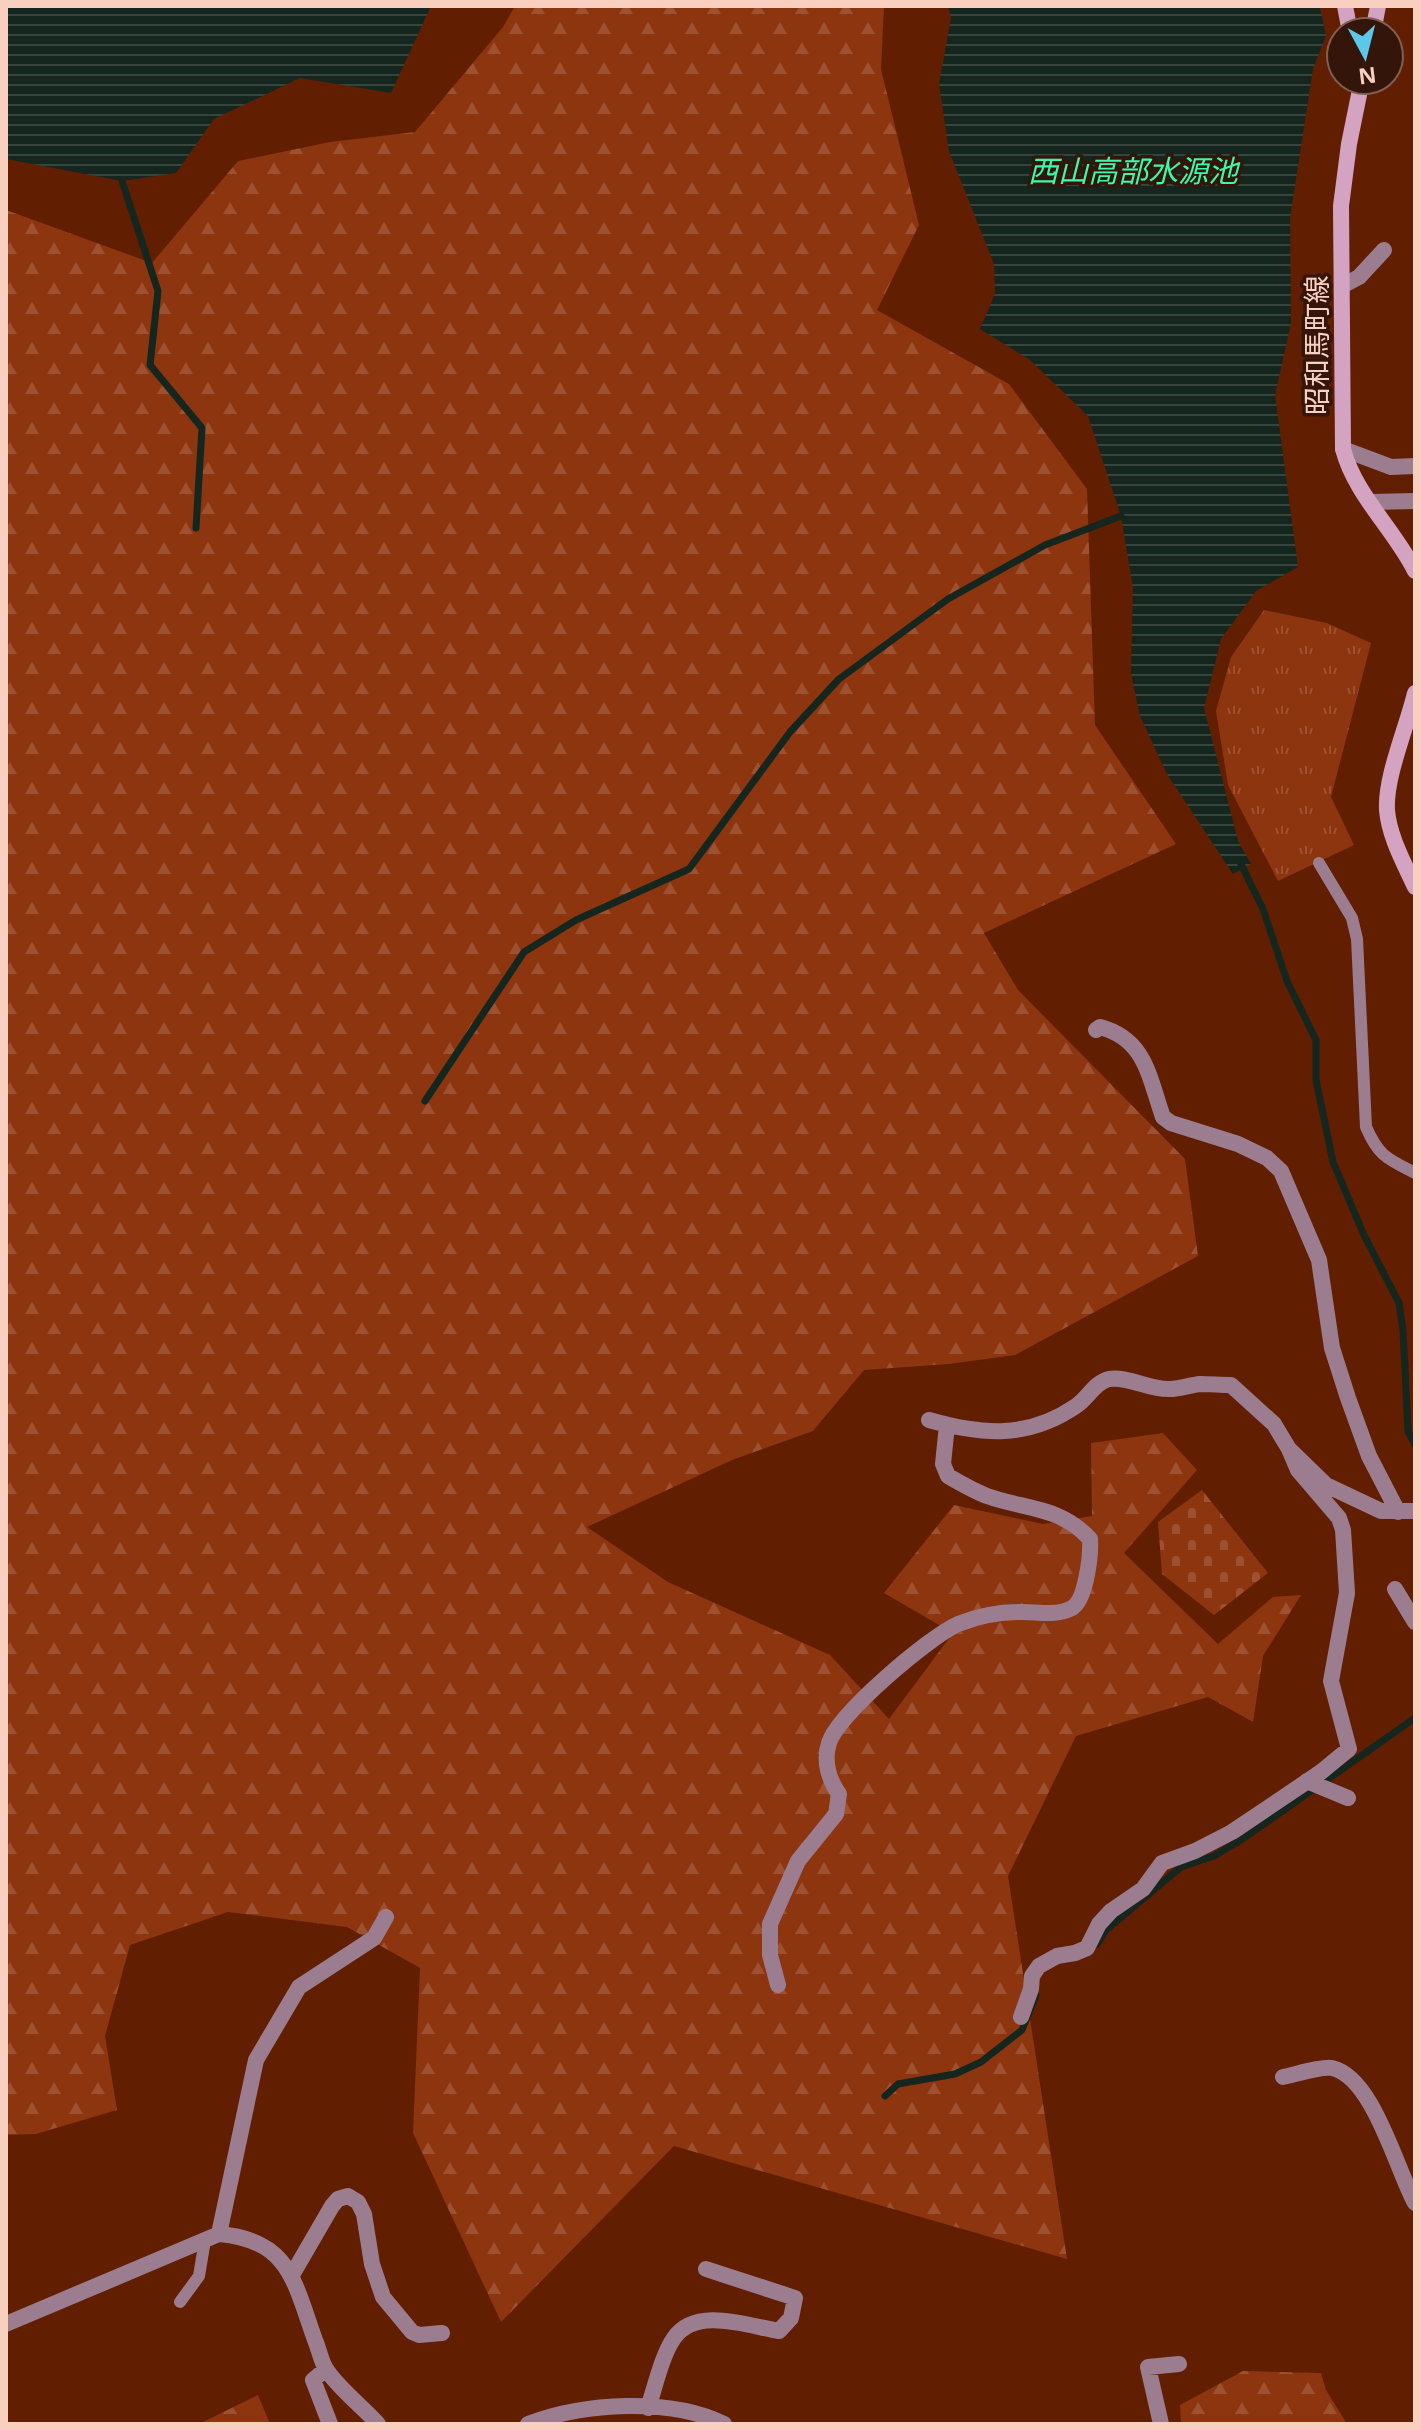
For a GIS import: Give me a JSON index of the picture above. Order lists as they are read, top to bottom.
{
  "streets": {
    "main road": ["昭和馬町線"]
  },
  "water": ["西山高部水源池"],
  "north": "bottom"
}
